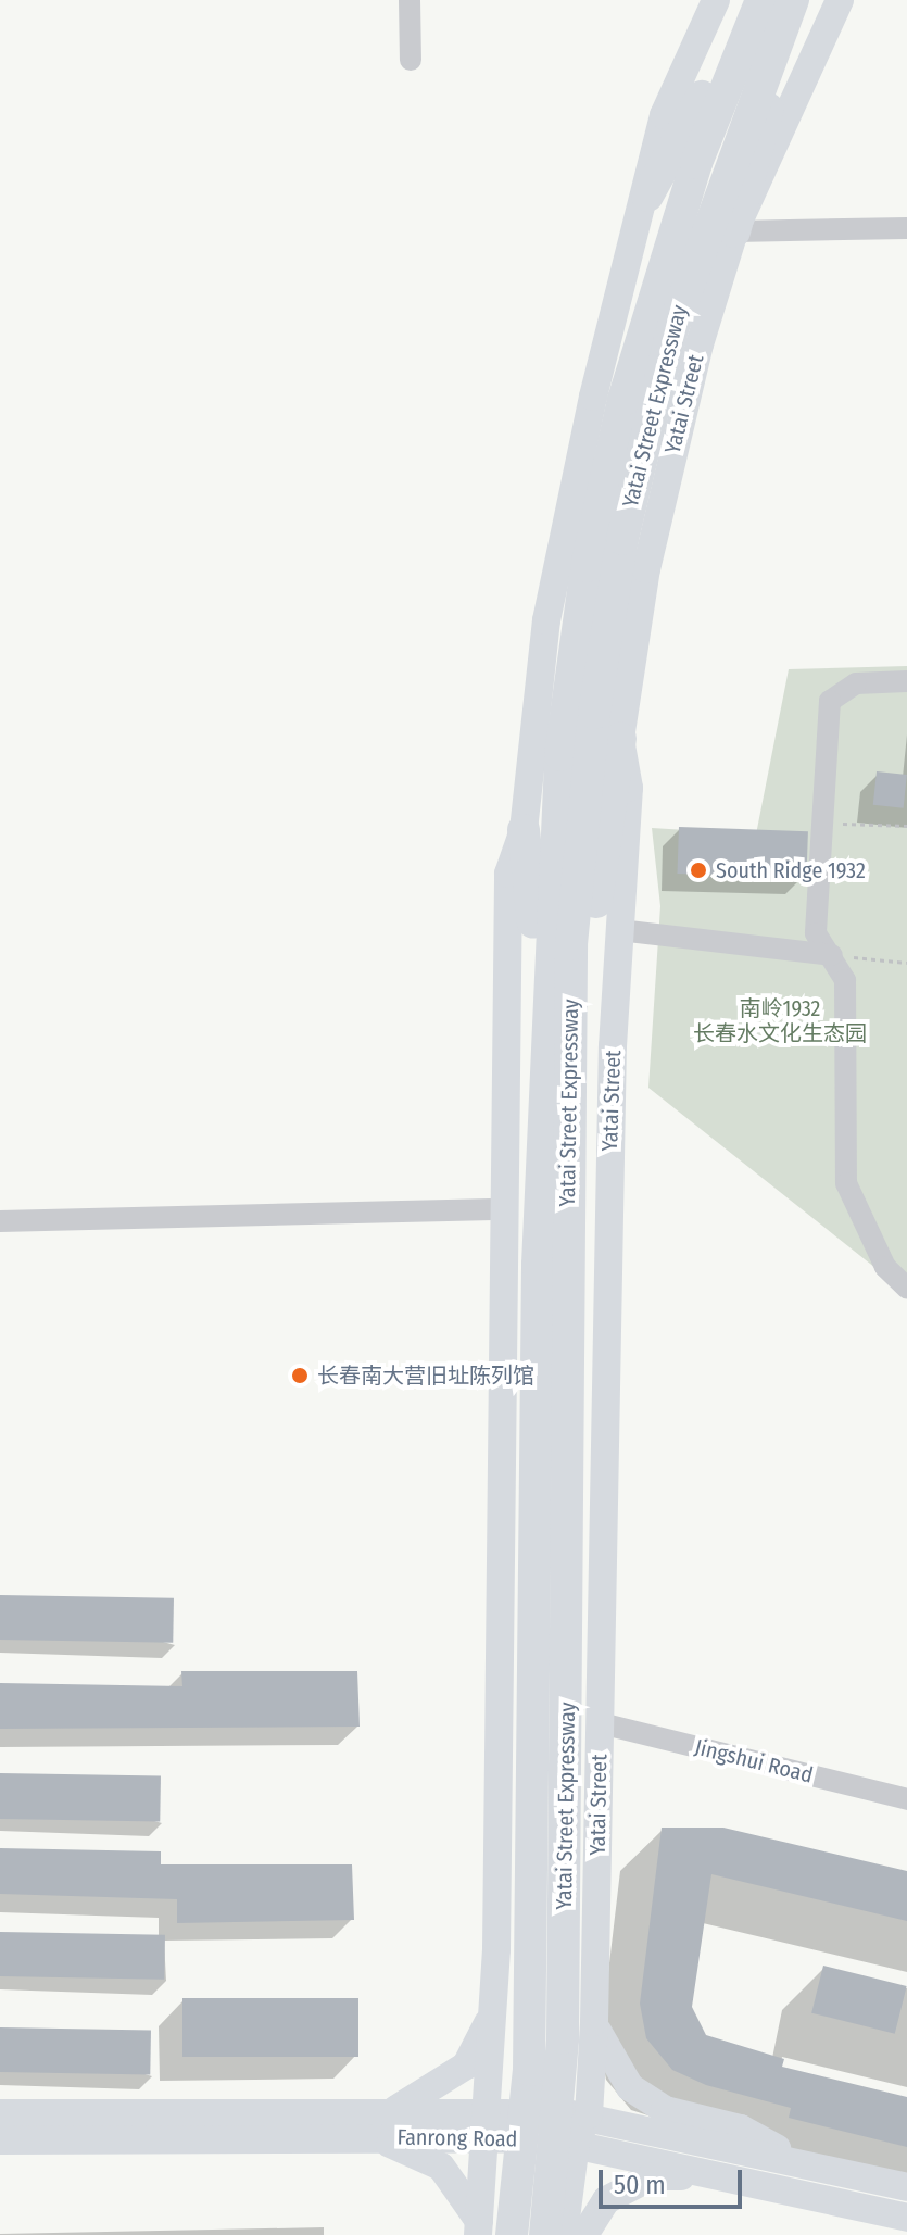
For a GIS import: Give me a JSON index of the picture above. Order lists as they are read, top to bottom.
{
  "streets": {
    "highway": ["Yatai Street Expressway"],
    "main road": ["Yatai Street", "Fanrong Road"],
    "street": ["Jingshui Road"]
  },
  "crossings": [
    ["Yatai Street", "Jingshui Road"],
    ["Yatai Street", "Fanrong Road"]
  ],
  "parks": ["南岭1932 长春水文化生态园"],
  "places": ["South Ridge 1932", "长春南大营旧址陈列馆"],
  "scale_bar": "50 m"
}
